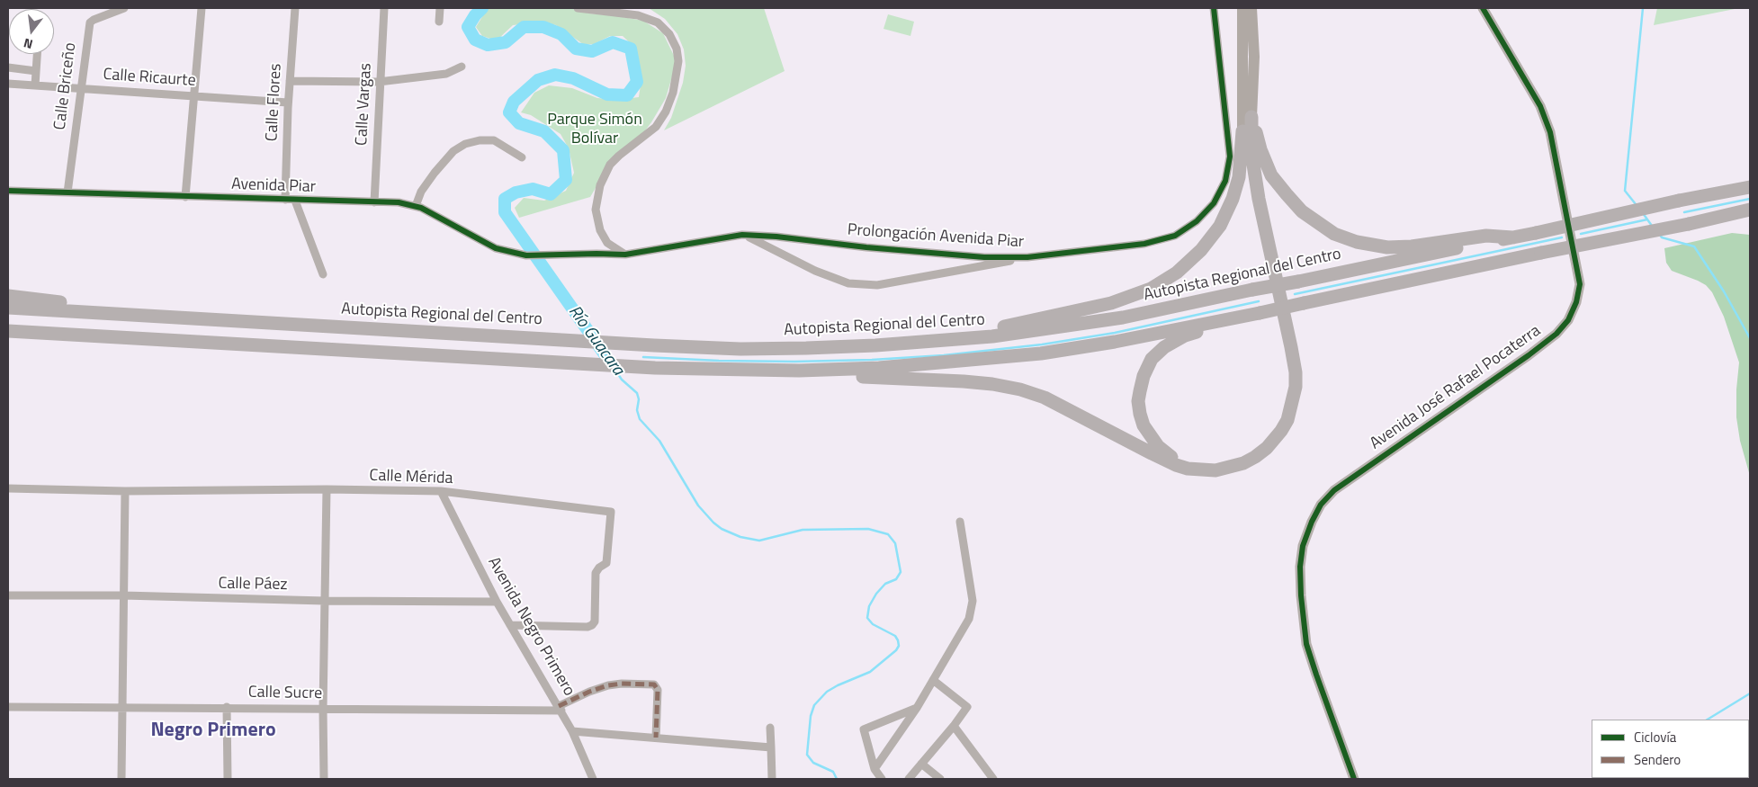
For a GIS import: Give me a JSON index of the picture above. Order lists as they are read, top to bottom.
{
  "streets": {
    "highway": ["Autopista Regional del Centro"],
    "street": [
      "Calle Ricaurte",
      "Calle Briceño",
      "Calle Flores",
      "Calle Vargas",
      "Avenida Piar",
      "Prolongación Avenida Piar",
      "Avenida José Rafael Pocaterra",
      "Calle Mérida",
      "Calle Páez",
      "Avenida Negro Primero",
      "Calle Sucre"
    ]
  },
  "crossings": [
    ["Calle Ricaurte", "Calle Briceño"],
    ["Calle Ricaurte", "Calle Flores"],
    ["Calle Briceño", "Avenida Piar"],
    ["Calle Flores", "Avenida Piar"],
    ["Calle Vargas", "Avenida Piar"],
    ["Avenida Piar", "Prolongación Avenida Piar"],
    ["Calle Mérida", "Avenida Negro Primero"],
    ["Calle Páez", "Avenida Negro Primero"],
    ["Avenida Negro Primero", "Calle Sucre"]
  ],
  "districts": ["Negro Primero"],
  "water": ["Río Guacara"],
  "parks": ["Parque Simón Bolívar"],
  "legend": ["Ciclovía", "Sendero"],
  "north": "bottom"
}
